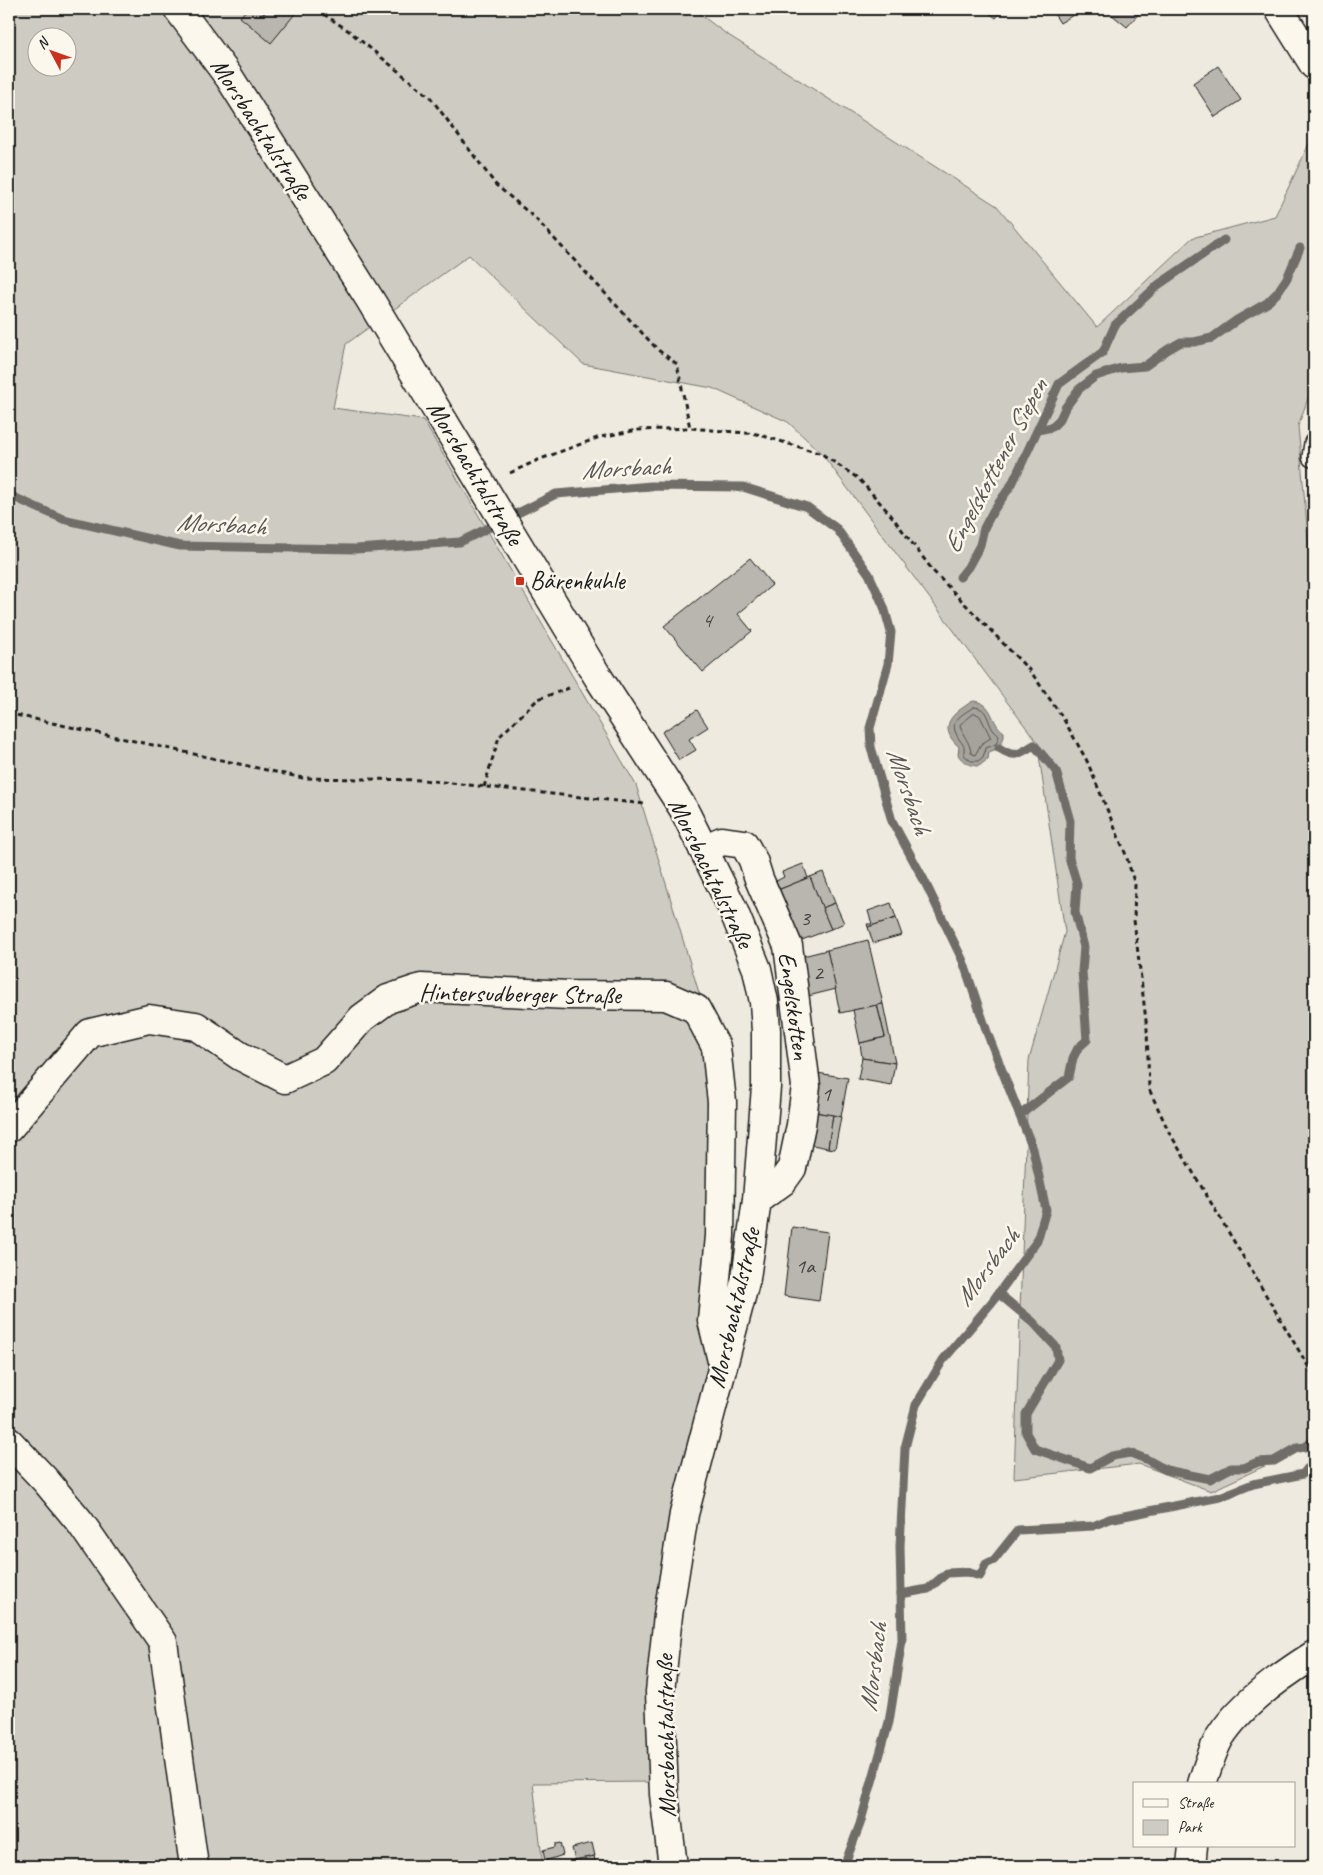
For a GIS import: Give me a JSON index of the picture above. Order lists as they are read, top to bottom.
{
  "streets": {
    "street": ["Morsbachtalstraße", "Hintersudberger Straße", "Engelskotten"]
  },
  "crossings": [
    ["Morsbachtalstraße", "Hintersudberger Straße"],
    ["Morsbachtalstraße", "Engelskotten"]
  ],
  "water": ["Engelskottener Siepen", "Morsbach"],
  "places": {
    "transit": ["Bärenkuhle"]
  },
  "house_numbers": [
    "4",
    "3",
    "2",
    "1",
    "1a"
  ],
  "legend": ["Straße", "Park"],
  "north": "top left"
}
